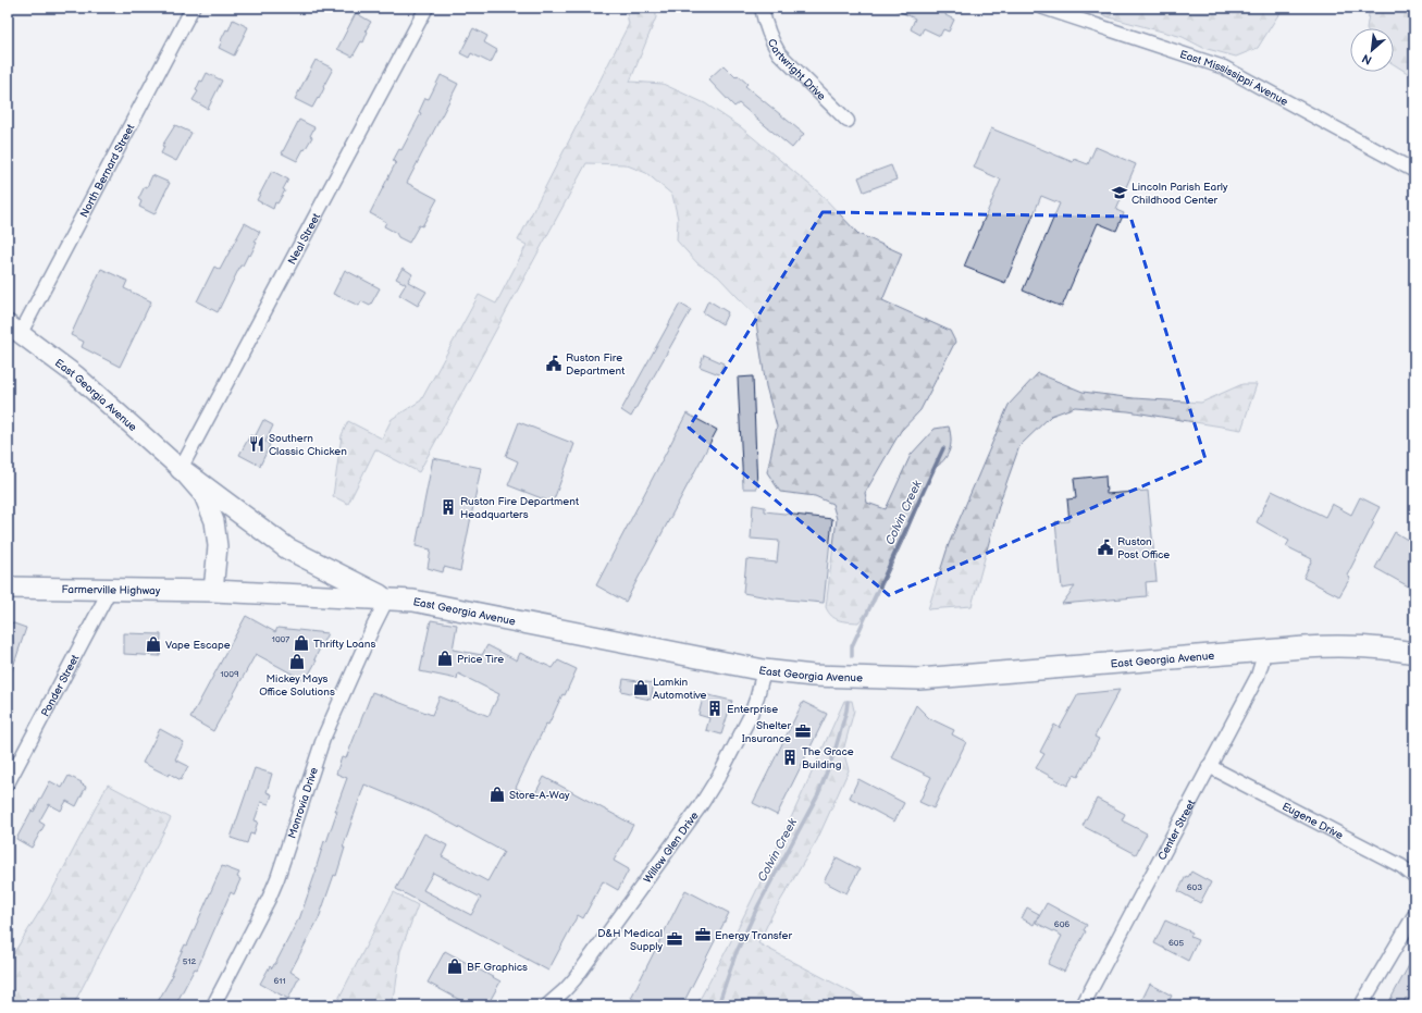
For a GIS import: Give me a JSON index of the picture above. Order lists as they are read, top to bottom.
{
  "streets": {
    "main road": ["East Georgia Avenue", "Farmerville Highway"],
    "street": [
      "Cartwright Drive",
      "East Mississippi Avenue",
      "North Bernard Street",
      "Neal Street",
      "Ponder Street",
      "Monrovia Drive",
      "Eugene Drive",
      "Center Street",
      "Willow Glen Drive"
    ]
  },
  "crossings": [
    ["North Bernard Street", "East Georgia Avenue"],
    ["Neal Street", "East Georgia Avenue"],
    ["East Georgia Avenue", "Farmerville Highway"],
    ["East Georgia Avenue", "Monrovia Drive"],
    ["East Georgia Avenue", "Center Street"],
    ["East Georgia Avenue", "Willow Glen Drive"],
    ["Farmerville Highway", "Ponder Street"],
    ["Eugene Drive", "Center Street"]
  ],
  "water": ["Colvin Creek"],
  "places": {
    "school or university": ["Lincoln Parish Early Childhood Center"],
    "public building": ["Ruston Fire Department", "Ruston Post Office"],
    "restaurant": ["Southern Classic Chicken"],
    "building": ["Ruston Fire Department Headquarters", "Enterprise", "The Grace Building"],
    "shop": [
      "Thrifty Loans",
      "Vape Escape",
      "Price Tire",
      "Mickey Mays Office Solutions",
      "Lamkin Automotive",
      "Store-A-Way",
      "BF Graphics"
    ],
    "office": ["Shelter Insurance", "Energy Transfer", "D&H Medical Supply"]
  },
  "house_numbers": [
    "1007",
    "1009",
    "603",
    "606",
    "605",
    "512",
    "611"
  ],
  "north": "bottom left"
}
